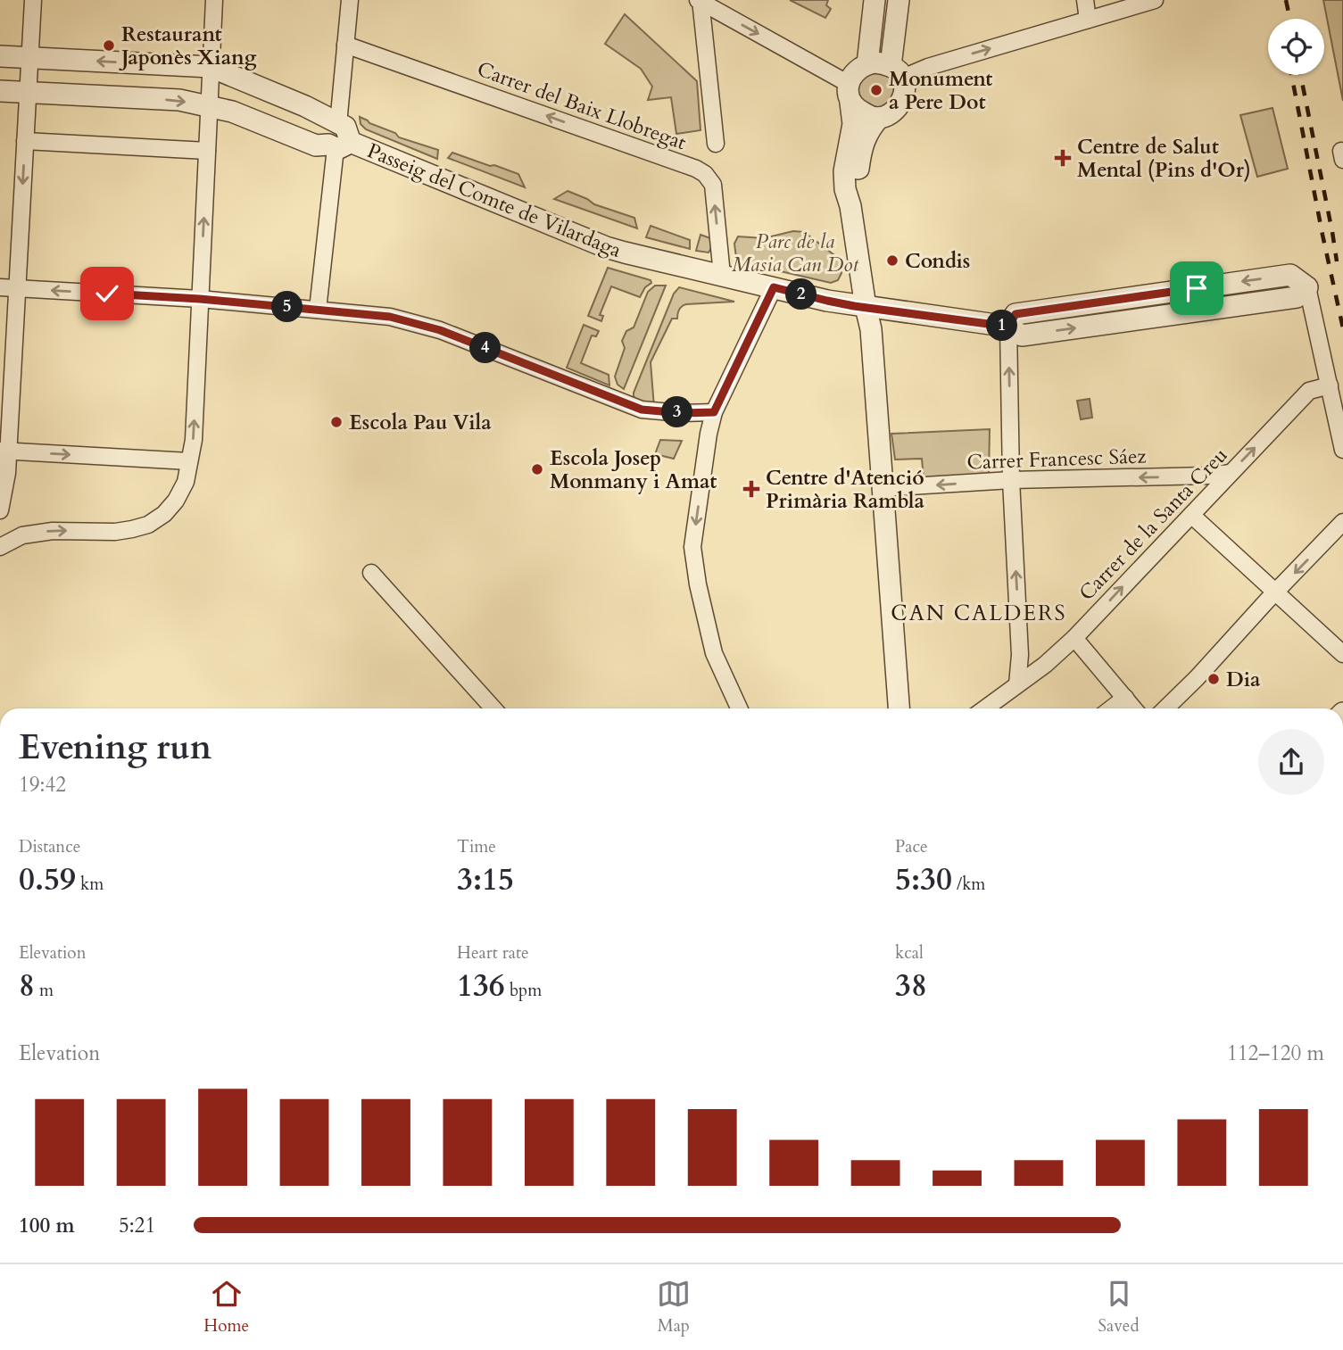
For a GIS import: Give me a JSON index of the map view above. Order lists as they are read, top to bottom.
{
  "streets": {
    "street": [
      "Carrer del Baix Llobregat",
      "Passeig del Comte de Vilardaga",
      "Carrer Francesc Sáez",
      "Carrer de la Santa Creu"
    ]
  },
  "crossings": [
    ["Carrer del Baix Llobregat", "Passeig del Comte de Vilardaga"],
    ["Carrer Francesc Sáez", "Carrer de la Santa Creu"]
  ],
  "one_way": ["Carrer del Baix Llobregat", "Carrer Francesc Sáez"],
  "districts": ["CAN CALDERS"],
  "parks": ["Parc de la Masia Can Dot"],
  "places": {
    "other": [
      "Restaurant Japonès Xiang",
      "Monument a Pere Dot",
      "Condis",
      "Escola Pau Vila",
      "Escola Josep Monmany i Amat",
      "Dia"
    ],
    "health": ["Centre de Salut Mental (Pins d'Or)", "Centre d'Atenció Primària Rambla"]
  },
  "page": {
    "pins": [
      "2",
      "5",
      "1",
      "4",
      "3"
    ],
    "heading": ["Evening run", "19:42"],
    "stats": [
      ["Distance", "0.59 km"],
      ["Time", "3:15"],
      ["Pace", "5:30 /km"],
      ["Elevation", "8 m"],
      ["Heart rate", "136 bpm"],
      ["kcal", "38"]
    ],
    "chart": ["Elevation", "112–120 m"],
    "list": [
      {
        "name": "100 m",
        "note": "5:21"
      }
    ],
    "tabs": ["Home", "Map", "Saved"]
  }
}
